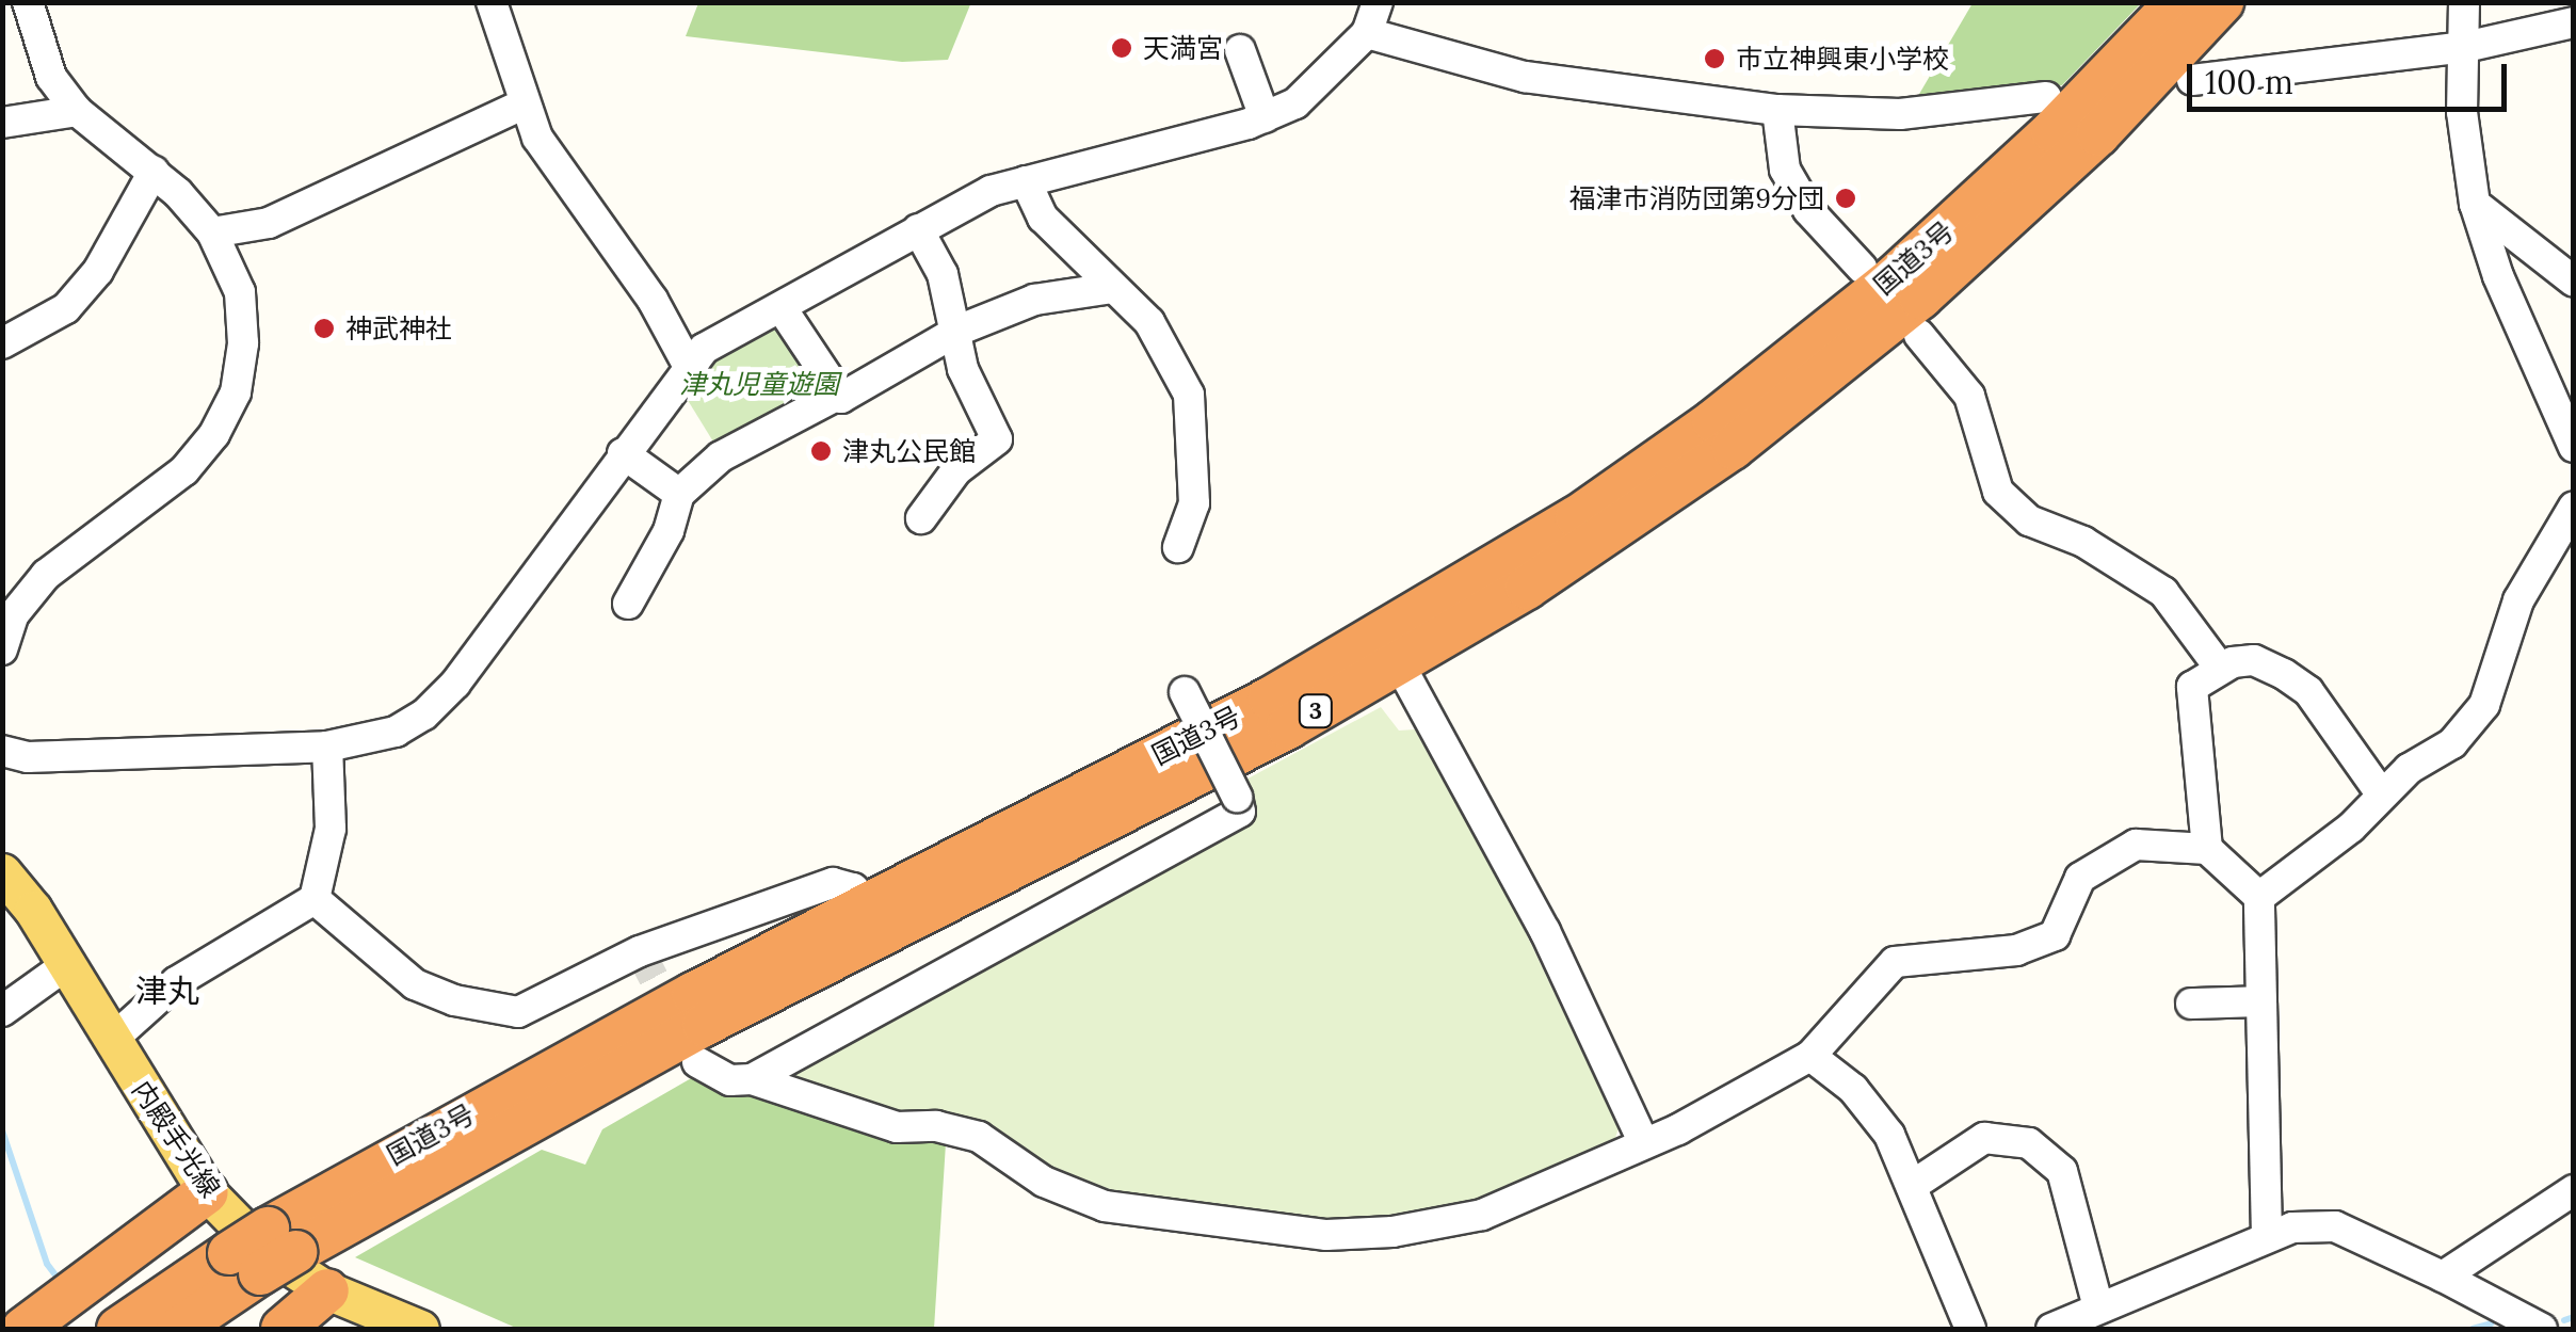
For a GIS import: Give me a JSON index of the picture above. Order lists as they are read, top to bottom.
{
  "streets": {
    "highway": ["国道3号", "3"],
    "main road": ["内殿手光線"]
  },
  "districts": ["津丸"],
  "parks": ["津丸児童遊園"],
  "places": [
    "天満宮",
    "市立神興東小学校",
    "福津市消防団第9分団",
    "神武神社",
    "津丸公民館"
  ],
  "scale_bar": "100 m"
}
